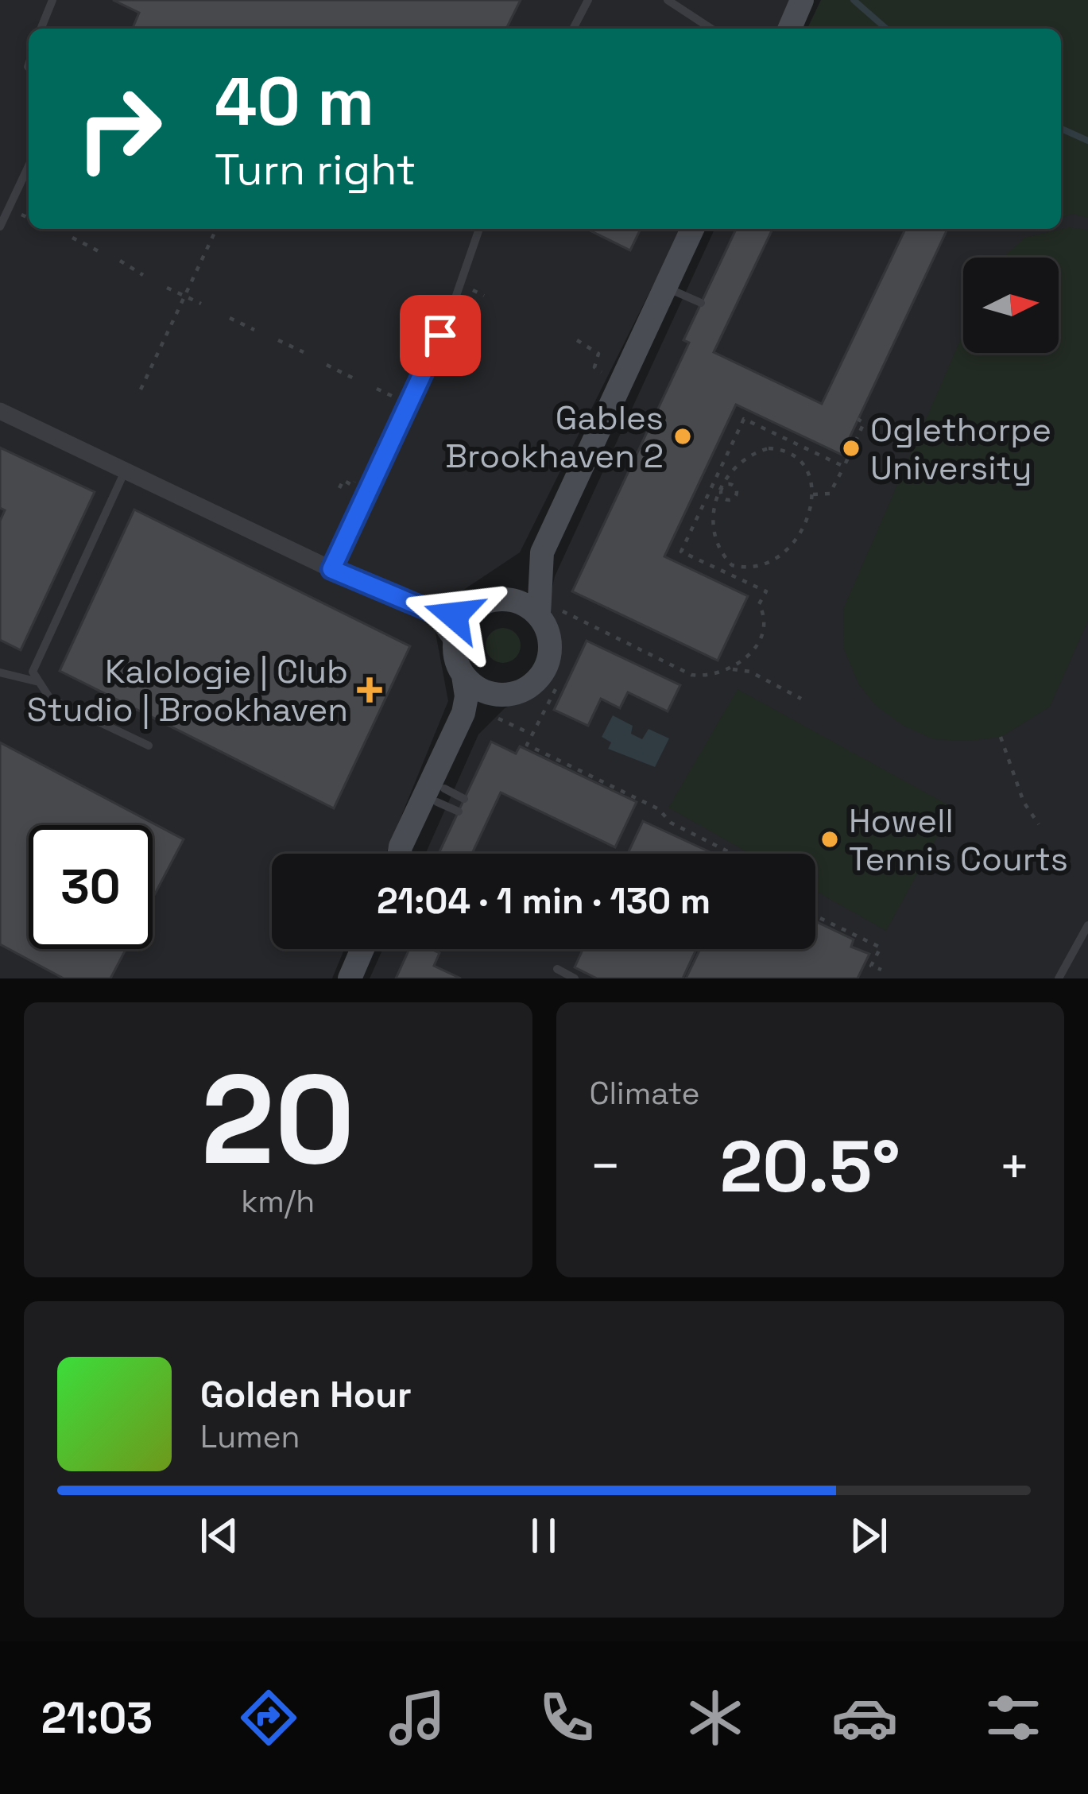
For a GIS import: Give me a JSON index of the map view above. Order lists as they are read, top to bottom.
{
  "places": {
    "other": ["Gables Brookhaven 2", "Oglethorpe University", "Howell Tennis Courts"],
    "health": ["Kalologie | Club Studio | Brookhaven"]
  },
  "north": "right",
  "page": {
    "turn": ["40 m", "Turn right"],
    "limit": "30",
    "trip": "21:04 · 1 min · 130 m",
    "tile": [
      ["20", "km/h"],
      "Climate"
    ],
    "heat": ["−", "20.5°", "+"],
    "song": ["Golden Hour", "Lumen"],
    "tabs": "21:03"
  }
}
